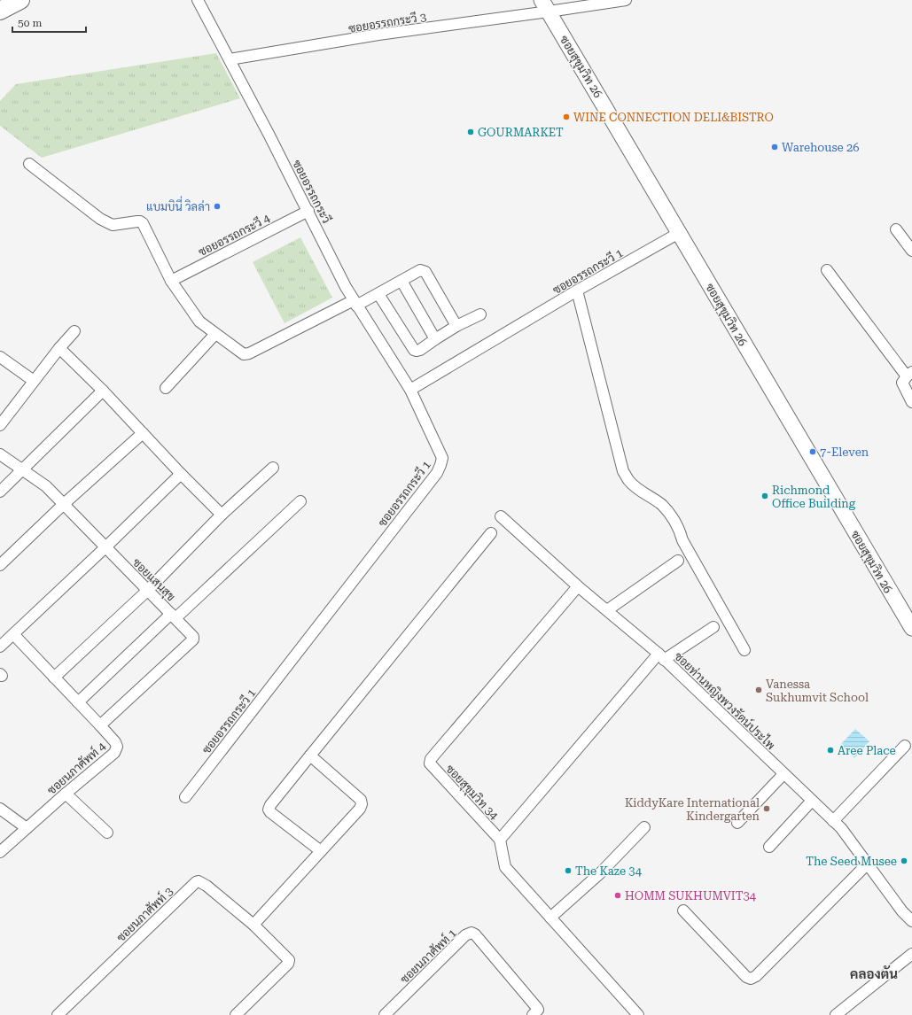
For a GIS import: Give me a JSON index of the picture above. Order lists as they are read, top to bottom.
{
  "streets": {
    "street": [
      "ซอยอรรถกระวี 3",
      "ซอยสุขุมวิท 26",
      "ซอยอรรถกระวี",
      "ซอยอรรถกระวี 4",
      "ซอยอรรถกระวี 1",
      "ซอยแสนสุข",
      "ซอยท่านหญิงพวงรัตน์ประไพ",
      "ซอยนภาศัพท์ 4",
      "ซอยสุขุมวิท 34",
      "ซอยนภาศัพท์ 3",
      "ซอยนภาศัพท์ 1"
    ]
  },
  "crossings": [
    ["ซอยอรรถกระวี 3", "ซอยสุขุมวิท 26"],
    ["ซอยอรรถกระวี 3", "ซอยอรรถกระวี"],
    ["ซอยสุขุมวิท 26", "ซอยอรรถกระวี 1"],
    ["ซอยอรรถกระวี", "ซอยอรรถกระวี 4"],
    ["ซอยอรรถกระวี", "ซอยอรรถกระวี 1"],
    ["ซอยแสนสุข", "ซอยนภาศัพท์ 4"],
    ["ซอยท่านหญิงพวงรัตน์ประไพ", "ซอยสุขุมวิท 34"]
  ],
  "districts": ["คลองตัน"],
  "places": [
    "WINE CONNECTION DELI&BISTRO",
    "GOURMARKET",
    "Warehouse 26",
    "แบมบินี่ วิลล่า",
    "7-Eleven",
    "Richmond Office Building",
    "Vanessa Sukhumvit School",
    "Aree Place",
    "KiddyKare International Kindergarten",
    "The Seed Musee",
    "The Kaze 34",
    "HOMM SUKHUMVIT34"
  ],
  "scale_bar": "50 m"
}
